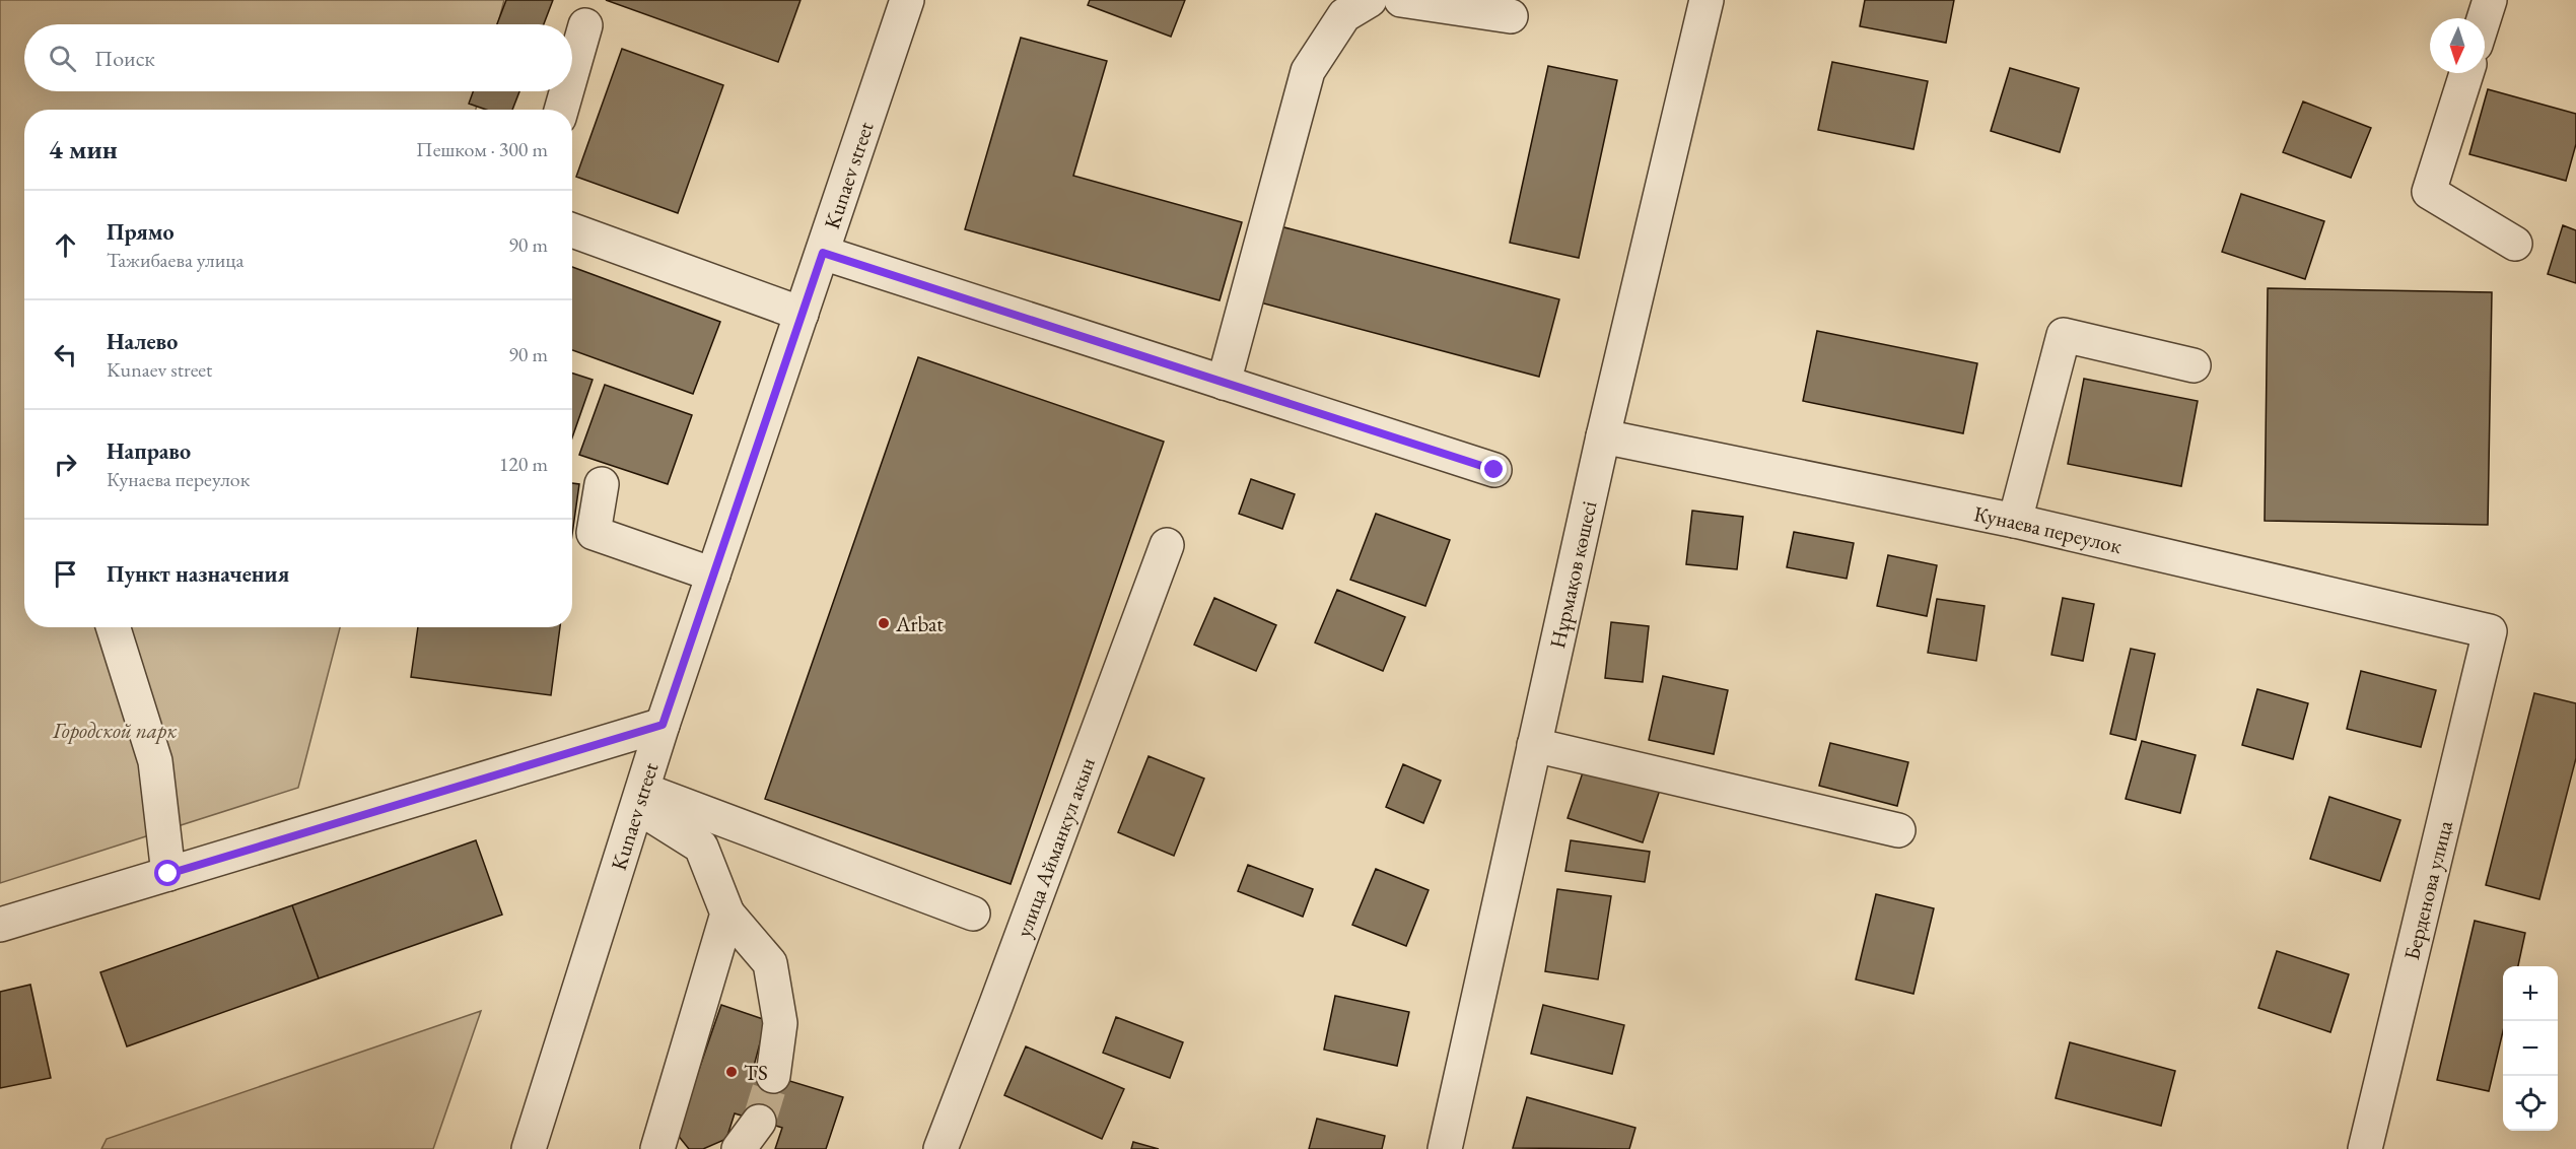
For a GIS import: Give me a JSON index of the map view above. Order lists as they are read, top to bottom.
{
  "streets": {
    "street": [
      "Kunaev street",
      "Кунаева переулок",
      "Нұрмақов көшесі",
      "улица Айманкул акын",
      "Берденова улица"
    ]
  },
  "crossings": [
    ["Кунаева переулок", "Нұрмақов көшесі"],
    ["Кунаева переулок", "Берденова улица"]
  ],
  "parks": ["Городской парк"],
  "places": ["Arbat", "TS"],
  "north": "bottom",
  "page": {
    "search": "Поиск",
    "heading": ["4 мин", "Пешком · 300 m"],
    "list": [
      ["Прямо", "Тажибаева улица", "90 m"],
      ["Налево", "Kunaev street", "90 m"],
      ["Направо", "Кунаева переулок", "120 m"],
      "Пункт назначения"
    ],
    "map_buttons": ["+", "−"]
  }
}
